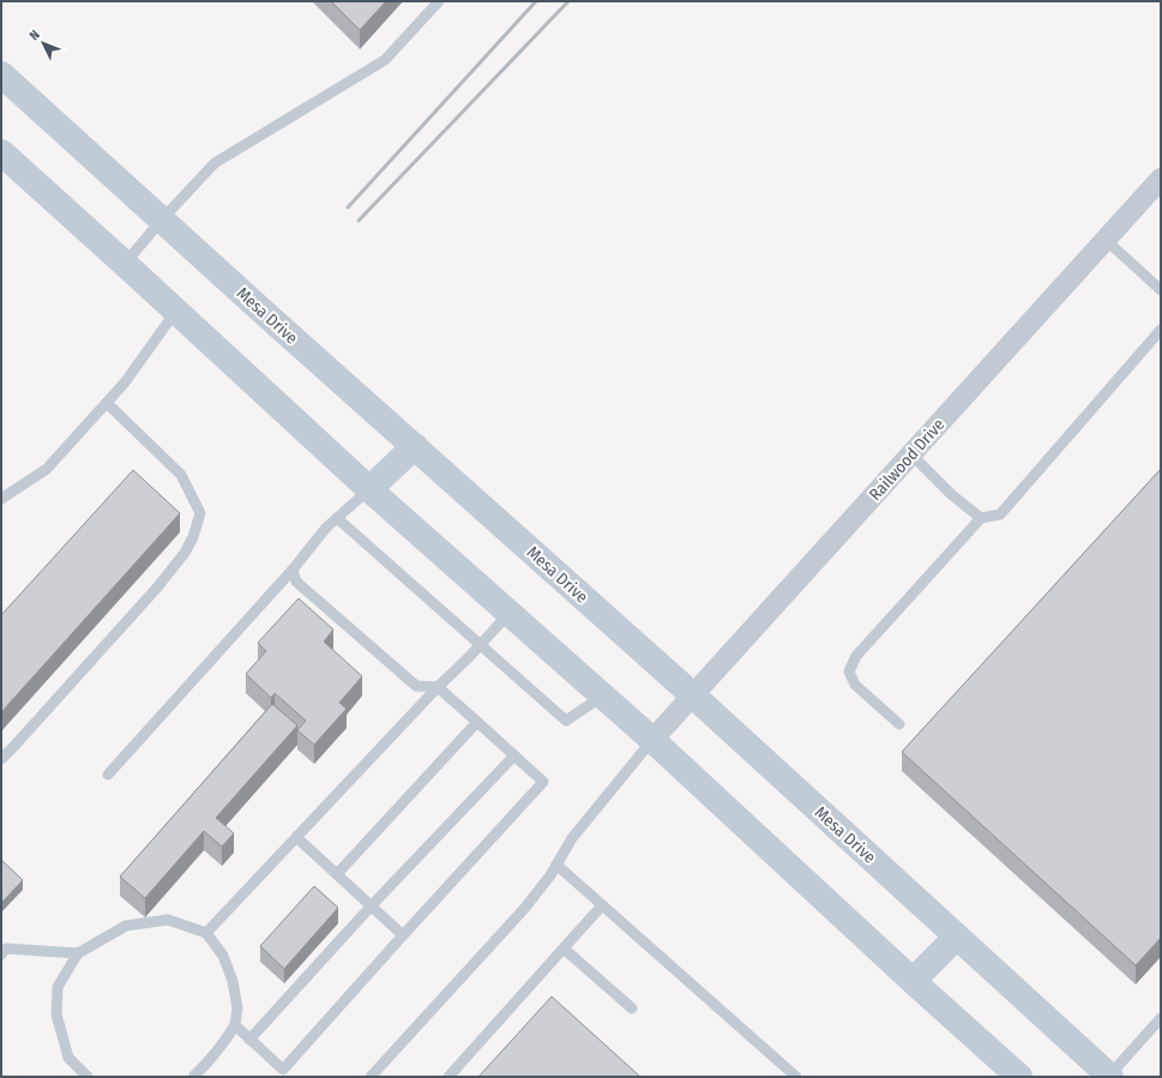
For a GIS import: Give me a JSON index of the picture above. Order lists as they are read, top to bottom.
{
  "streets": {
    "main road": ["Mesa Drive"],
    "street": ["Railwood Drive"]
  },
  "crossings": [
    ["Mesa Drive", "Railwood Drive"]
  ],
  "north": "top left"
}
